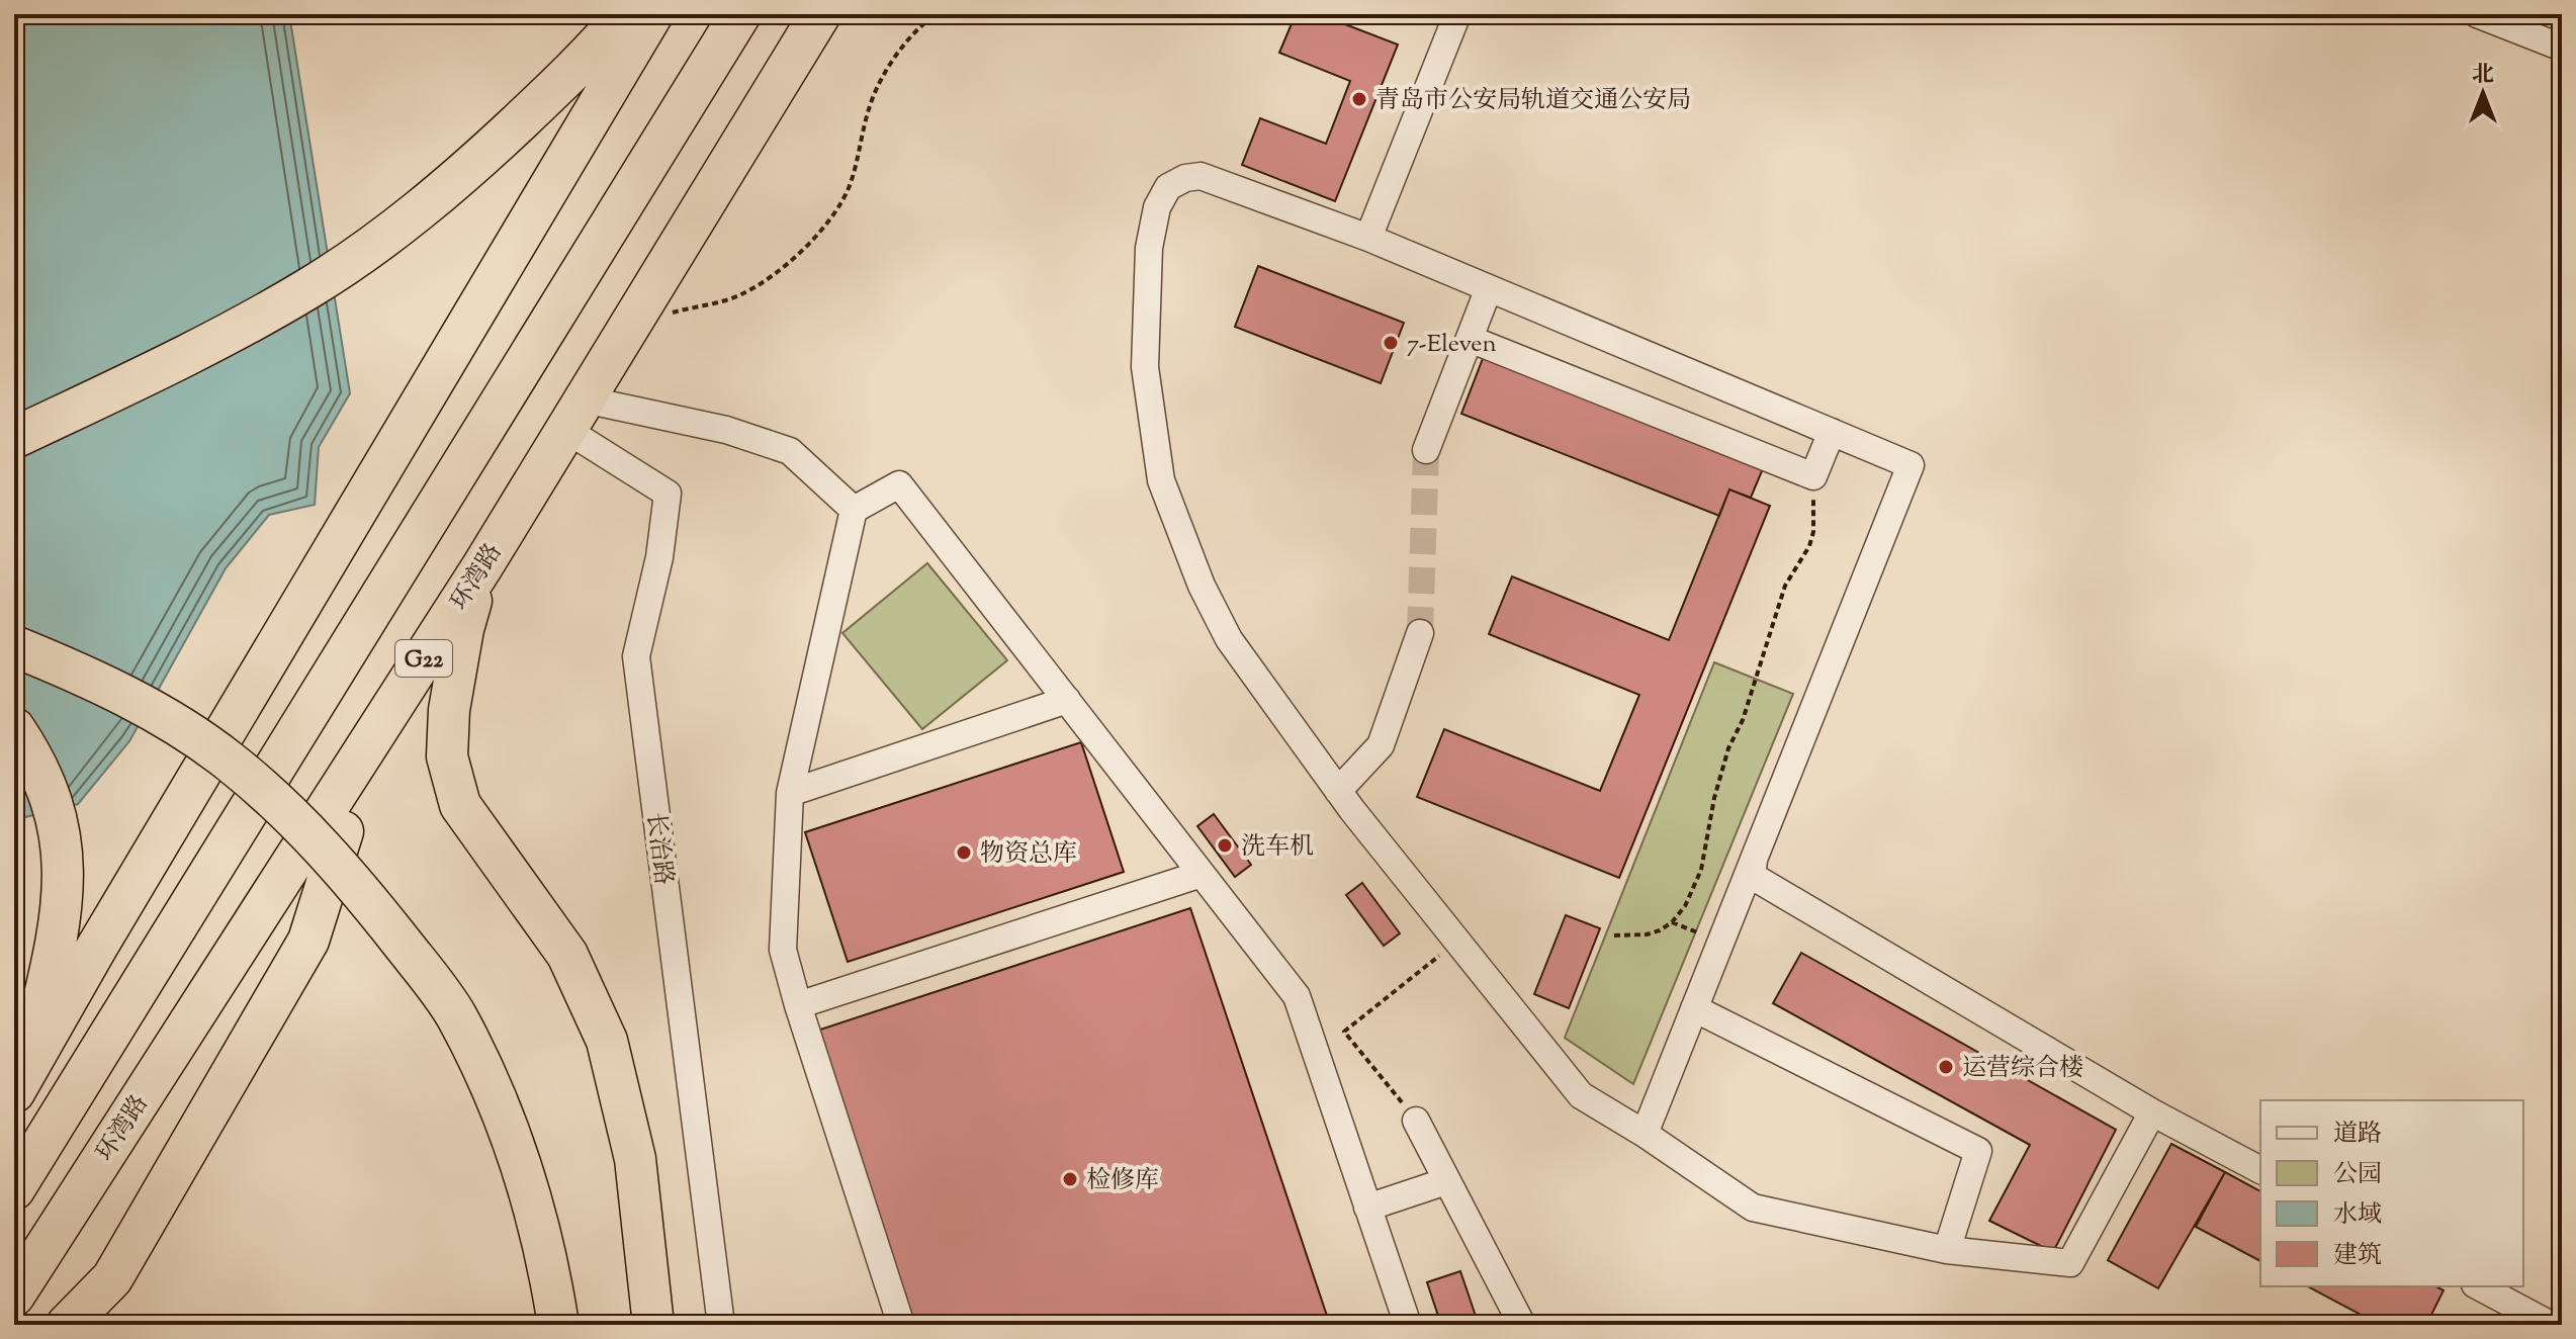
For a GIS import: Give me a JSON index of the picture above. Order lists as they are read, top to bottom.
{
  "streets": {
    "highway": ["环湾路", "G22"],
    "street": ["长治路"]
  },
  "crossings": [
    ["环湾路", "长治路"]
  ],
  "places": [
    "青岛市公安局轨道交通公安局",
    "7-Eleven",
    "洗车机",
    "物资总库",
    "运营综合楼",
    "检修库"
  ],
  "legend": [
    "道路",
    "公园",
    "水域",
    "建筑"
  ],
  "north": "top"
}
